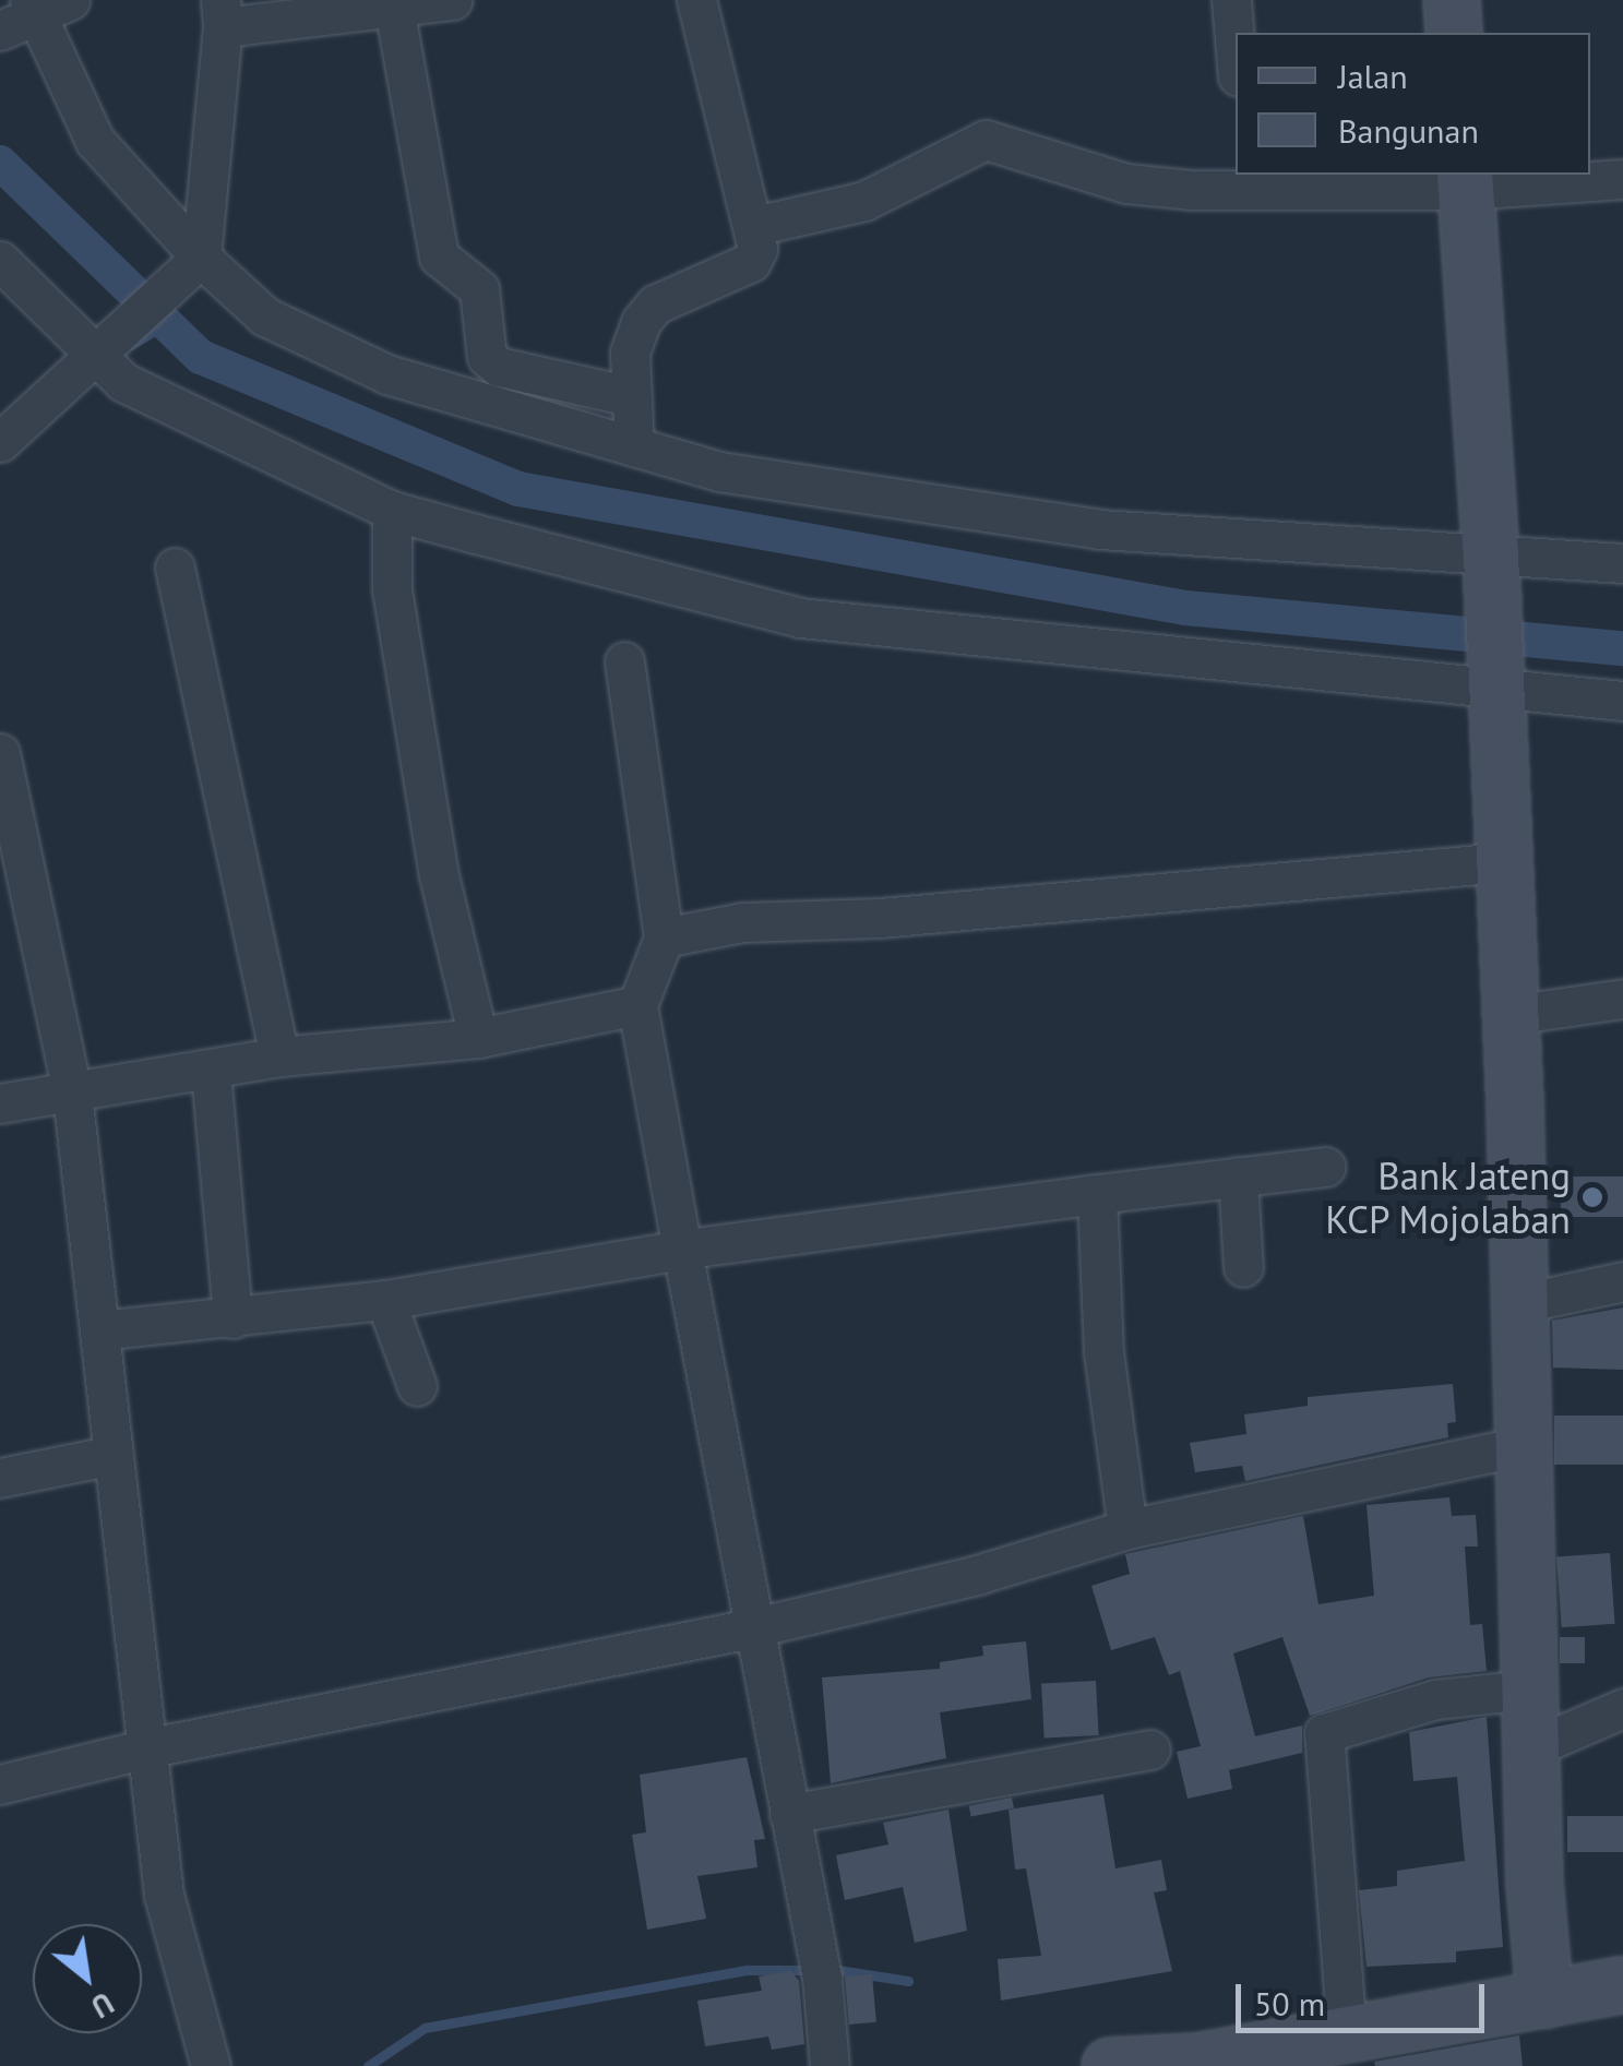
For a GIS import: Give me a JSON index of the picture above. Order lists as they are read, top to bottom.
{
  "places": ["Bank Jateng KCP Mojolaban"],
  "legend": ["Jalan", "Bangunan"],
  "scale_bar": "50 m",
  "north": "bottom right"
}
